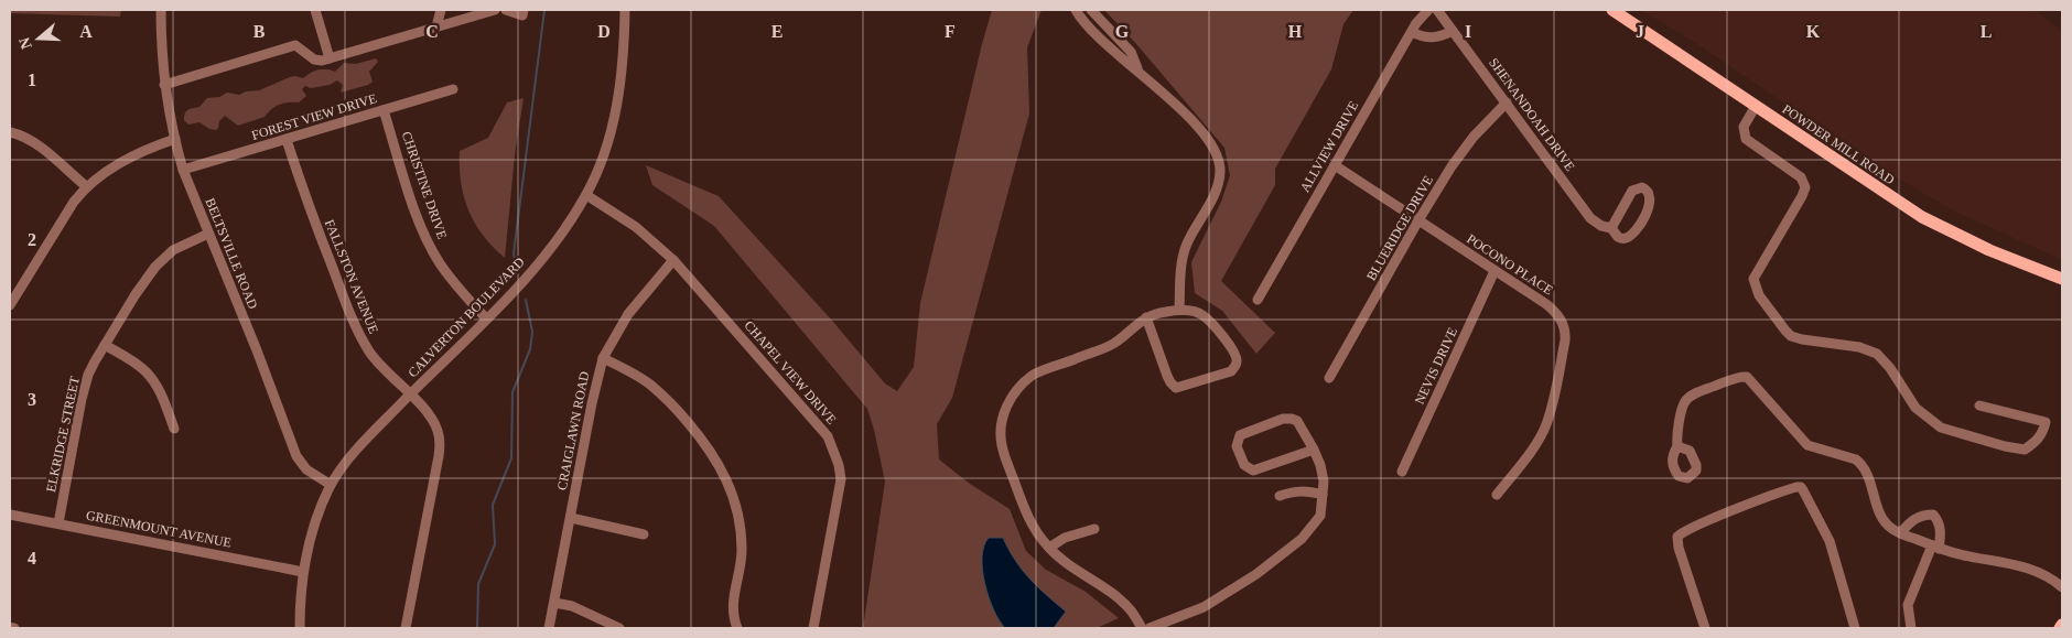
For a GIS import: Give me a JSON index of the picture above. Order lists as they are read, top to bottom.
{
  "streets": {
    "main road": ["POWDER MILL ROAD"],
    "street": [
      "SHENANDOAH DRIVE",
      "FOREST VIEW DRIVE",
      "ALLVIEW DRIVE",
      "CHRISTINE DRIVE",
      "BLUERIDGE DRIVE",
      "BELTSVILLE ROAD",
      "POCONO PLACE",
      "FALLSTON AVENUE",
      "CALVERTON BOULEVARD",
      "NEVIS DRIVE",
      "CHAPEL VIEW DRIVE",
      "CRAIGLAWN ROAD",
      "ELKRIDGE STREET",
      "GREENMOUNT AVENUE"
    ]
  },
  "crossings": [
    ["SHENANDOAH DRIVE", "BLUERIDGE DRIVE"],
    ["FOREST VIEW DRIVE", "CHRISTINE DRIVE"],
    ["FOREST VIEW DRIVE", "BELTSVILLE ROAD"],
    ["FOREST VIEW DRIVE", "FALLSTON AVENUE"],
    ["ALLVIEW DRIVE", "POCONO PLACE"],
    ["CHRISTINE DRIVE", "CALVERTON BOULEVARD"],
    ["BLUERIDGE DRIVE", "POCONO PLACE"],
    ["BELTSVILLE ROAD", "CALVERTON BOULEVARD"],
    ["BELTSVILLE ROAD", "ELKRIDGE STREET"],
    ["POCONO PLACE", "NEVIS DRIVE"],
    ["FALLSTON AVENUE", "CALVERTON BOULEVARD"],
    ["CALVERTON BOULEVARD", "CHAPEL VIEW DRIVE"],
    ["CALVERTON BOULEVARD", "GREENMOUNT AVENUE"],
    ["CHAPEL VIEW DRIVE", "CRAIGLAWN ROAD"],
    ["ELKRIDGE STREET", "GREENMOUNT AVENUE"]
  ],
  "north": "left",
  "grid": {
    "columns": [
      "A",
      "B",
      "C",
      "D",
      "E",
      "F",
      "G",
      "H",
      "I",
      "J",
      "K",
      "L"
    ],
    "rows": [
      "1",
      "2",
      "3",
      "4"
    ]
  }
}
